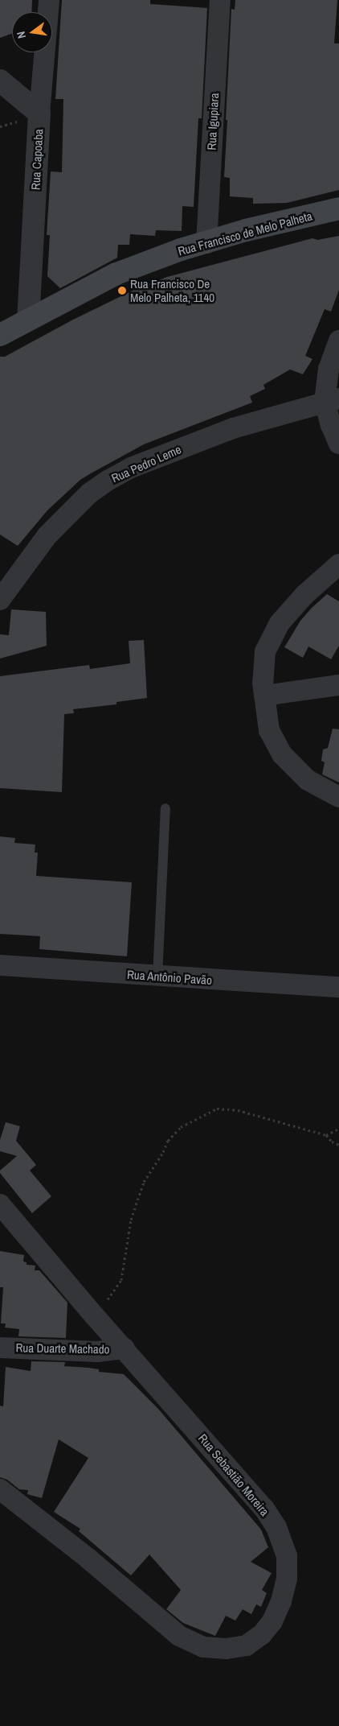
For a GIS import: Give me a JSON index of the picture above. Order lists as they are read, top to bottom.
{
  "streets": {
    "main road": ["Rua Francisco de Melo Palheta"],
    "street": [
      "Rua Igupiara",
      "Rua Capoaba",
      "Rua Pedro Leme",
      "Rua Antônio Pavão",
      "Rua Duarte Machado",
      "Rua Sebastião Moreira"
    ]
  },
  "crossings": [
    ["Rua Igupiara", "Rua Francisco de Melo Palheta"],
    ["Rua Capoaba", "Rua Francisco de Melo Palheta"],
    ["Rua Duarte Machado", "Rua Sebastião Moreira"]
  ],
  "places": ["Rua Francisco De Melo Palheta, 1140"],
  "north": "left"
}
